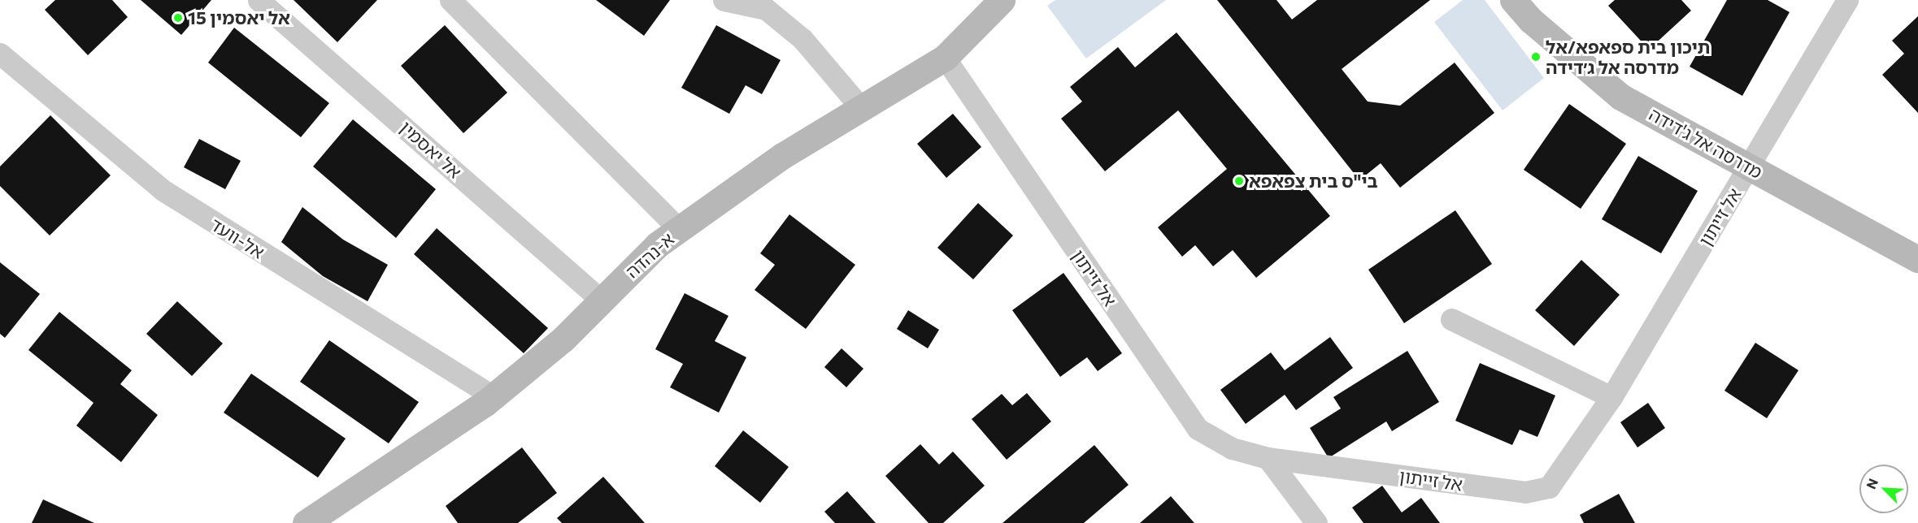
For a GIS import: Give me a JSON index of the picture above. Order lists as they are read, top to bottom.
{
  "streets": {
    "street": [
      "מדרסה אל ג'דידה",
      "אל יאסמין",
      "אל זייתון",
      "אל-וועד",
      "א-נהדה"
    ]
  },
  "crossings": [
    ["מדרסה אל ג'דידה", "אל זייתון"],
    ["אל יאסמין", "א-נהדה"],
    ["אל זייתון", "א-נהדה"],
    ["אל-וועד", "א-נהדה"]
  ],
  "places": ["אל יאסמין 15", "תיכון בית ספאפא/אל מדרסה אל ג׳דידה", "בי\"ס בית צפאפא"],
  "north": "top left"
}
